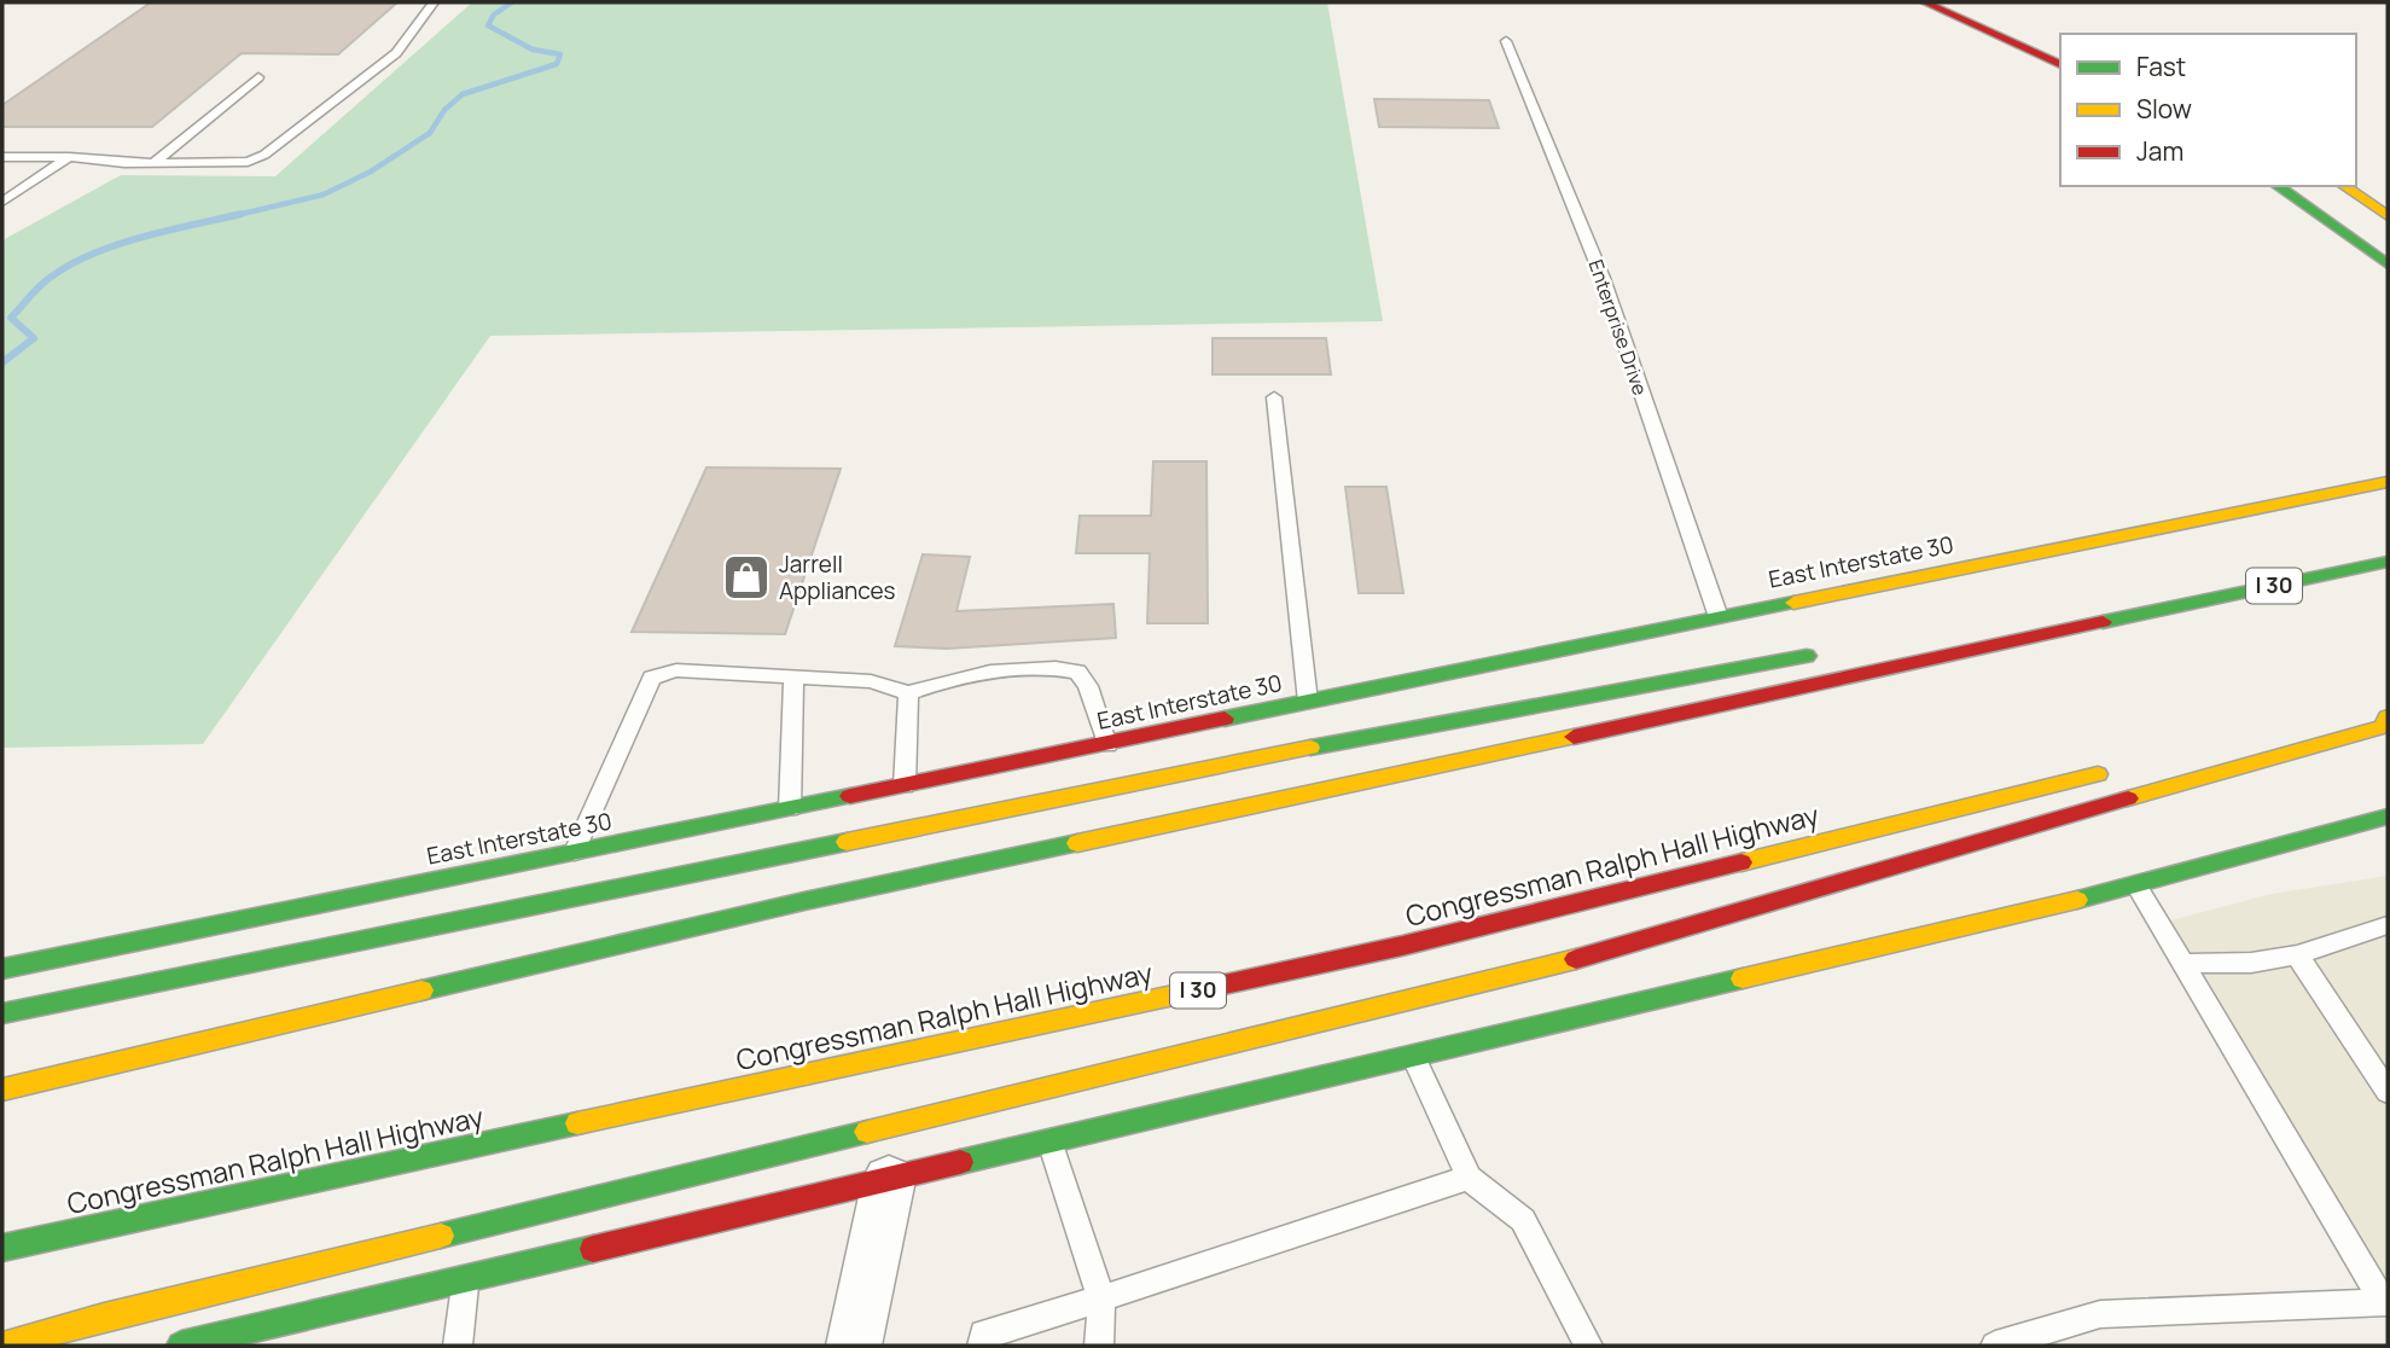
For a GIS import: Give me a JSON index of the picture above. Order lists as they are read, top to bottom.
{
  "streets": {
    "main road": ["East Interstate 30", "I 30", "Congressman Ralph Hall Highway"],
    "lane": ["Enterprise Drive"]
  },
  "crossings": [
    ["Enterprise Drive", "East Interstate 30"]
  ],
  "places": {
    "shop": ["Jarrell Appliances"]
  },
  "legend": ["Fast", "Slow", "Jam"]
}
